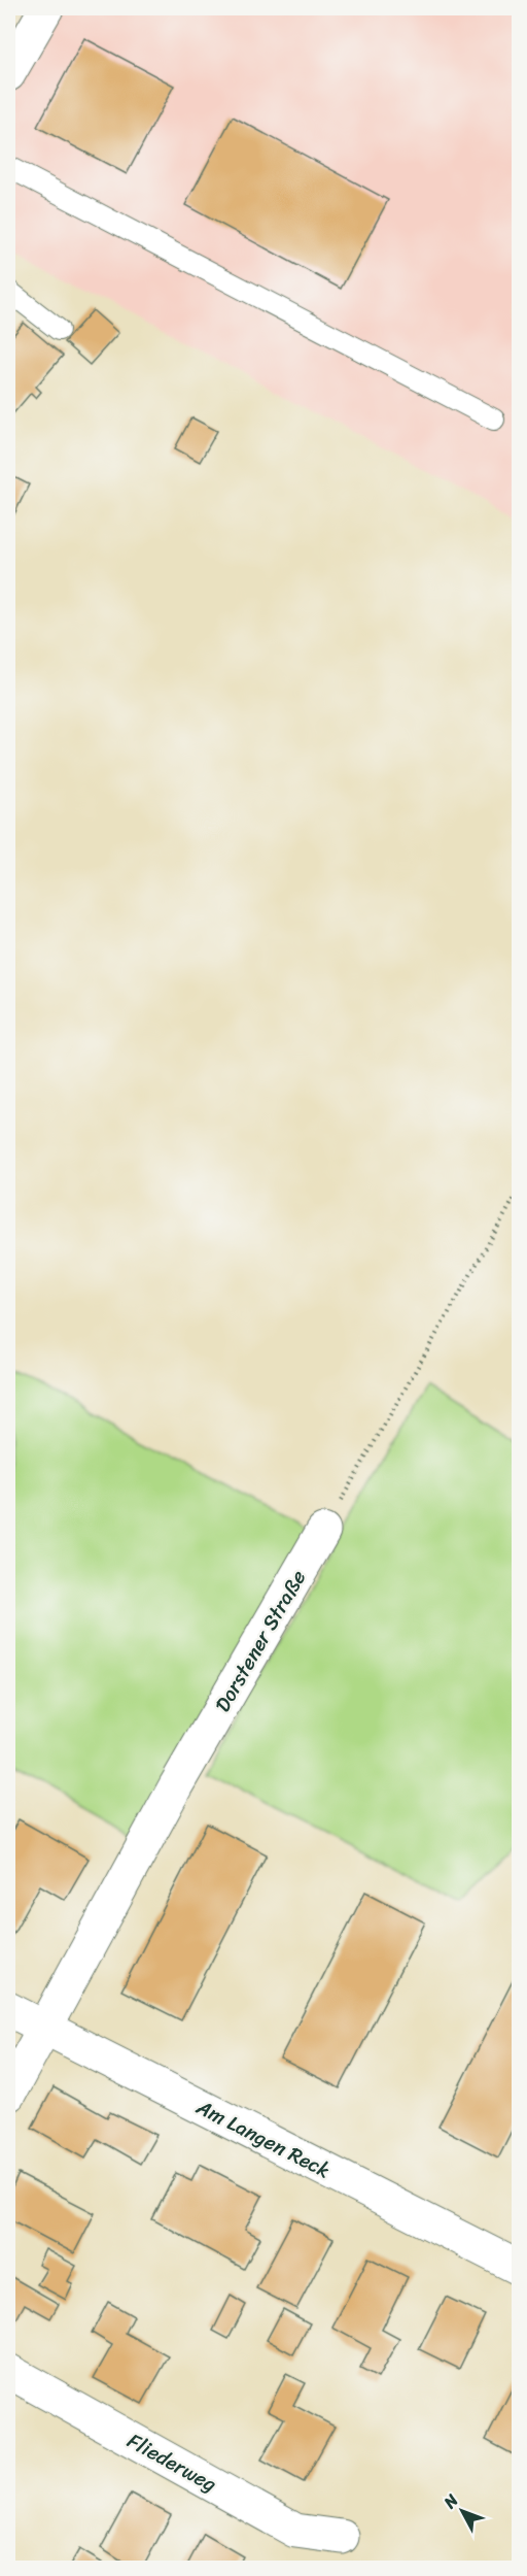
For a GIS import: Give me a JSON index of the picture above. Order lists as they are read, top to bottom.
{
  "streets": {
    "street": ["Dorstener Straße", "Am Langen Reck", "Fliederweg"]
  },
  "crossings": [
    ["Dorstener Straße", "Am Langen Reck"]
  ],
  "north": "top left"
}
